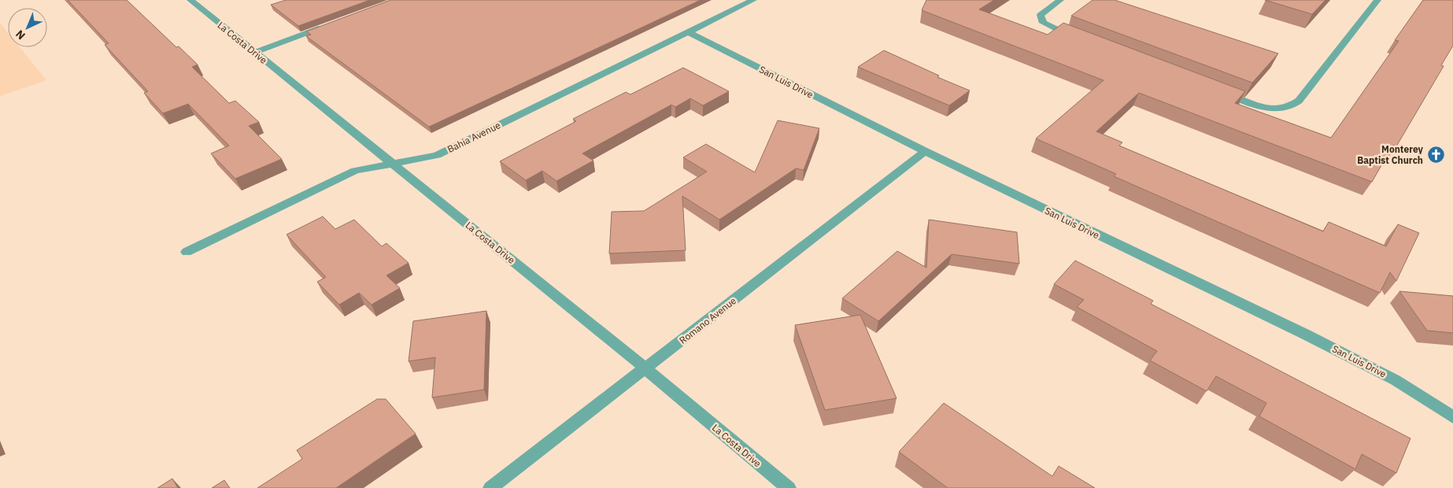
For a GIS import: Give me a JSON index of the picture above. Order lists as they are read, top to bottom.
{
  "streets": {
    "street": [
      "La Costa Drive",
      "San Luis Drive",
      "Bahia Avenue",
      "Romano Avenue"
    ]
  },
  "crossings": [
    ["La Costa Drive", "Bahia Avenue"],
    ["La Costa Drive", "Romano Avenue"],
    ["San Luis Drive", "Bahia Avenue"],
    ["San Luis Drive", "Romano Avenue"]
  ],
  "places": {
    "church": ["Monterey Baptist Church"]
  },
  "north": "bottom left"
}
